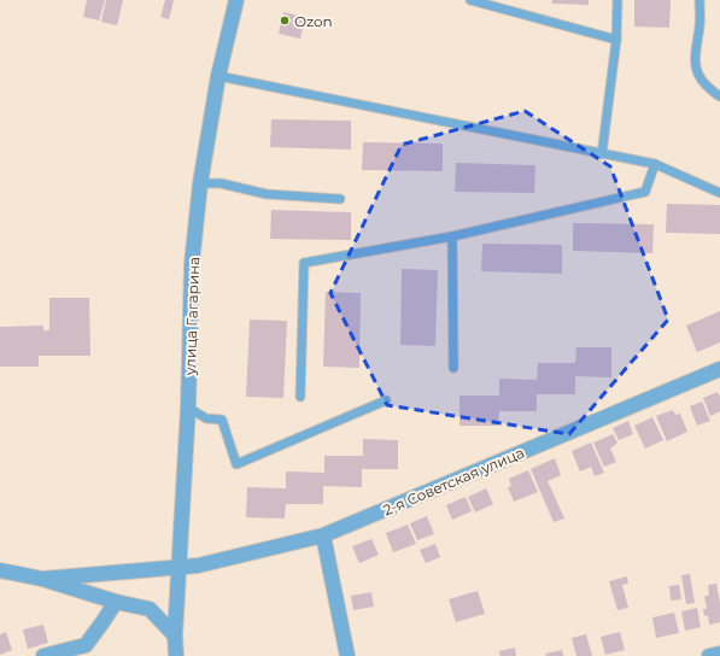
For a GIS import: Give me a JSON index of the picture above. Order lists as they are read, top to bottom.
{
  "streets": {
    "street": ["улица Гагарина", "2-я Советская улица"]
  },
  "crossings": [
    ["улица Гагарина", "2-я Советская улица"]
  ],
  "places": ["Ozon"]
}
